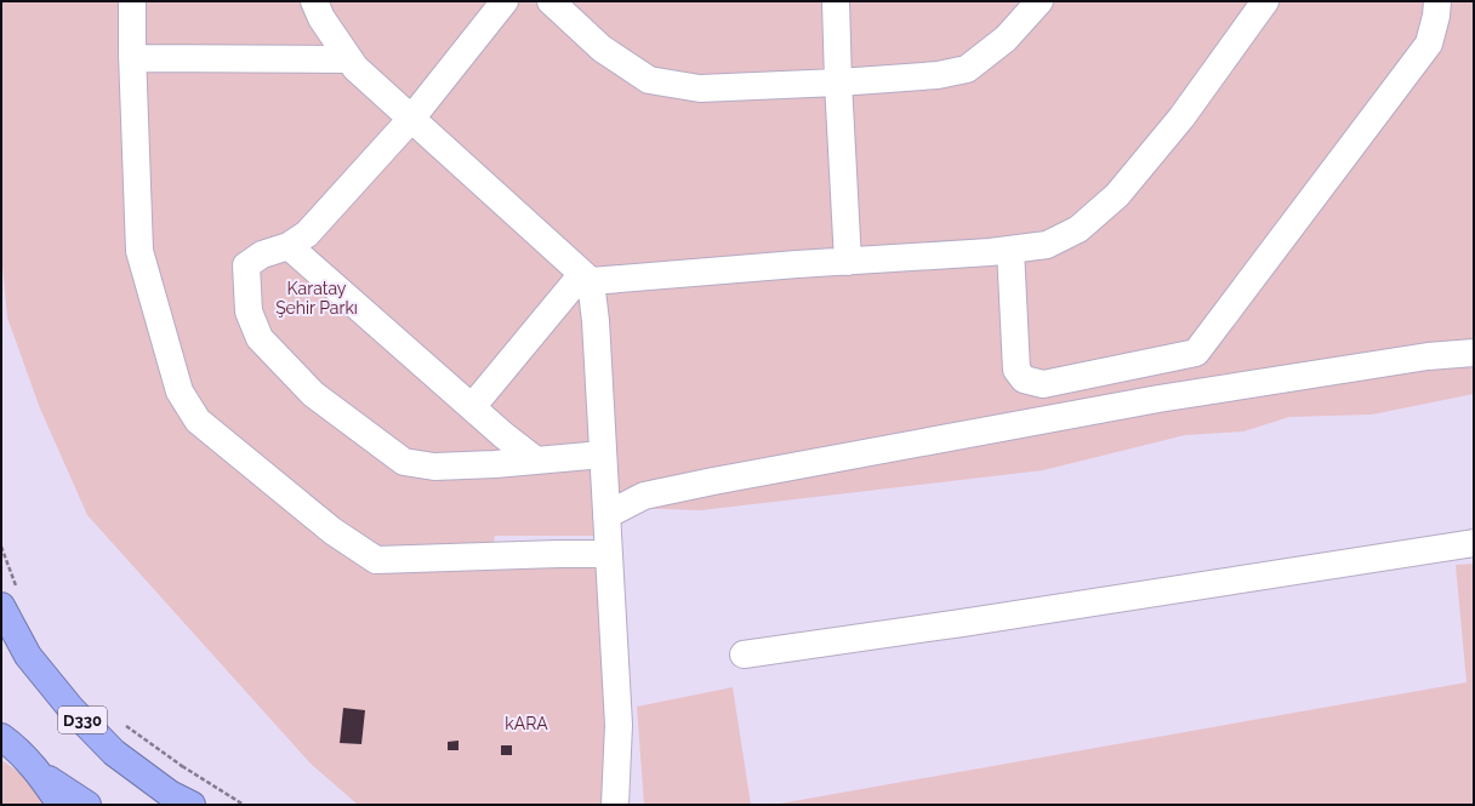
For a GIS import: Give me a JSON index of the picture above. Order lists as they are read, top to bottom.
{
  "streets": {
    "highway": ["D330"]
  },
  "parks": ["Karatay Şehir Parkı", "kARA"]
}
